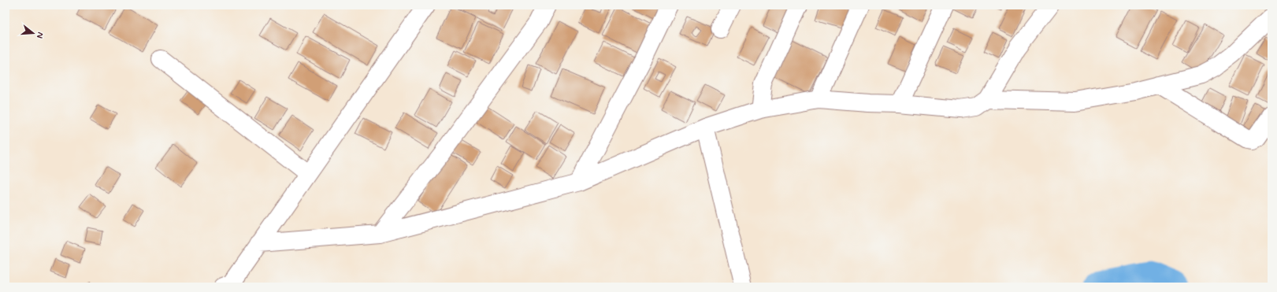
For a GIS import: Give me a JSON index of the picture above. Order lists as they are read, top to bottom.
{
  "north": "right"
}
